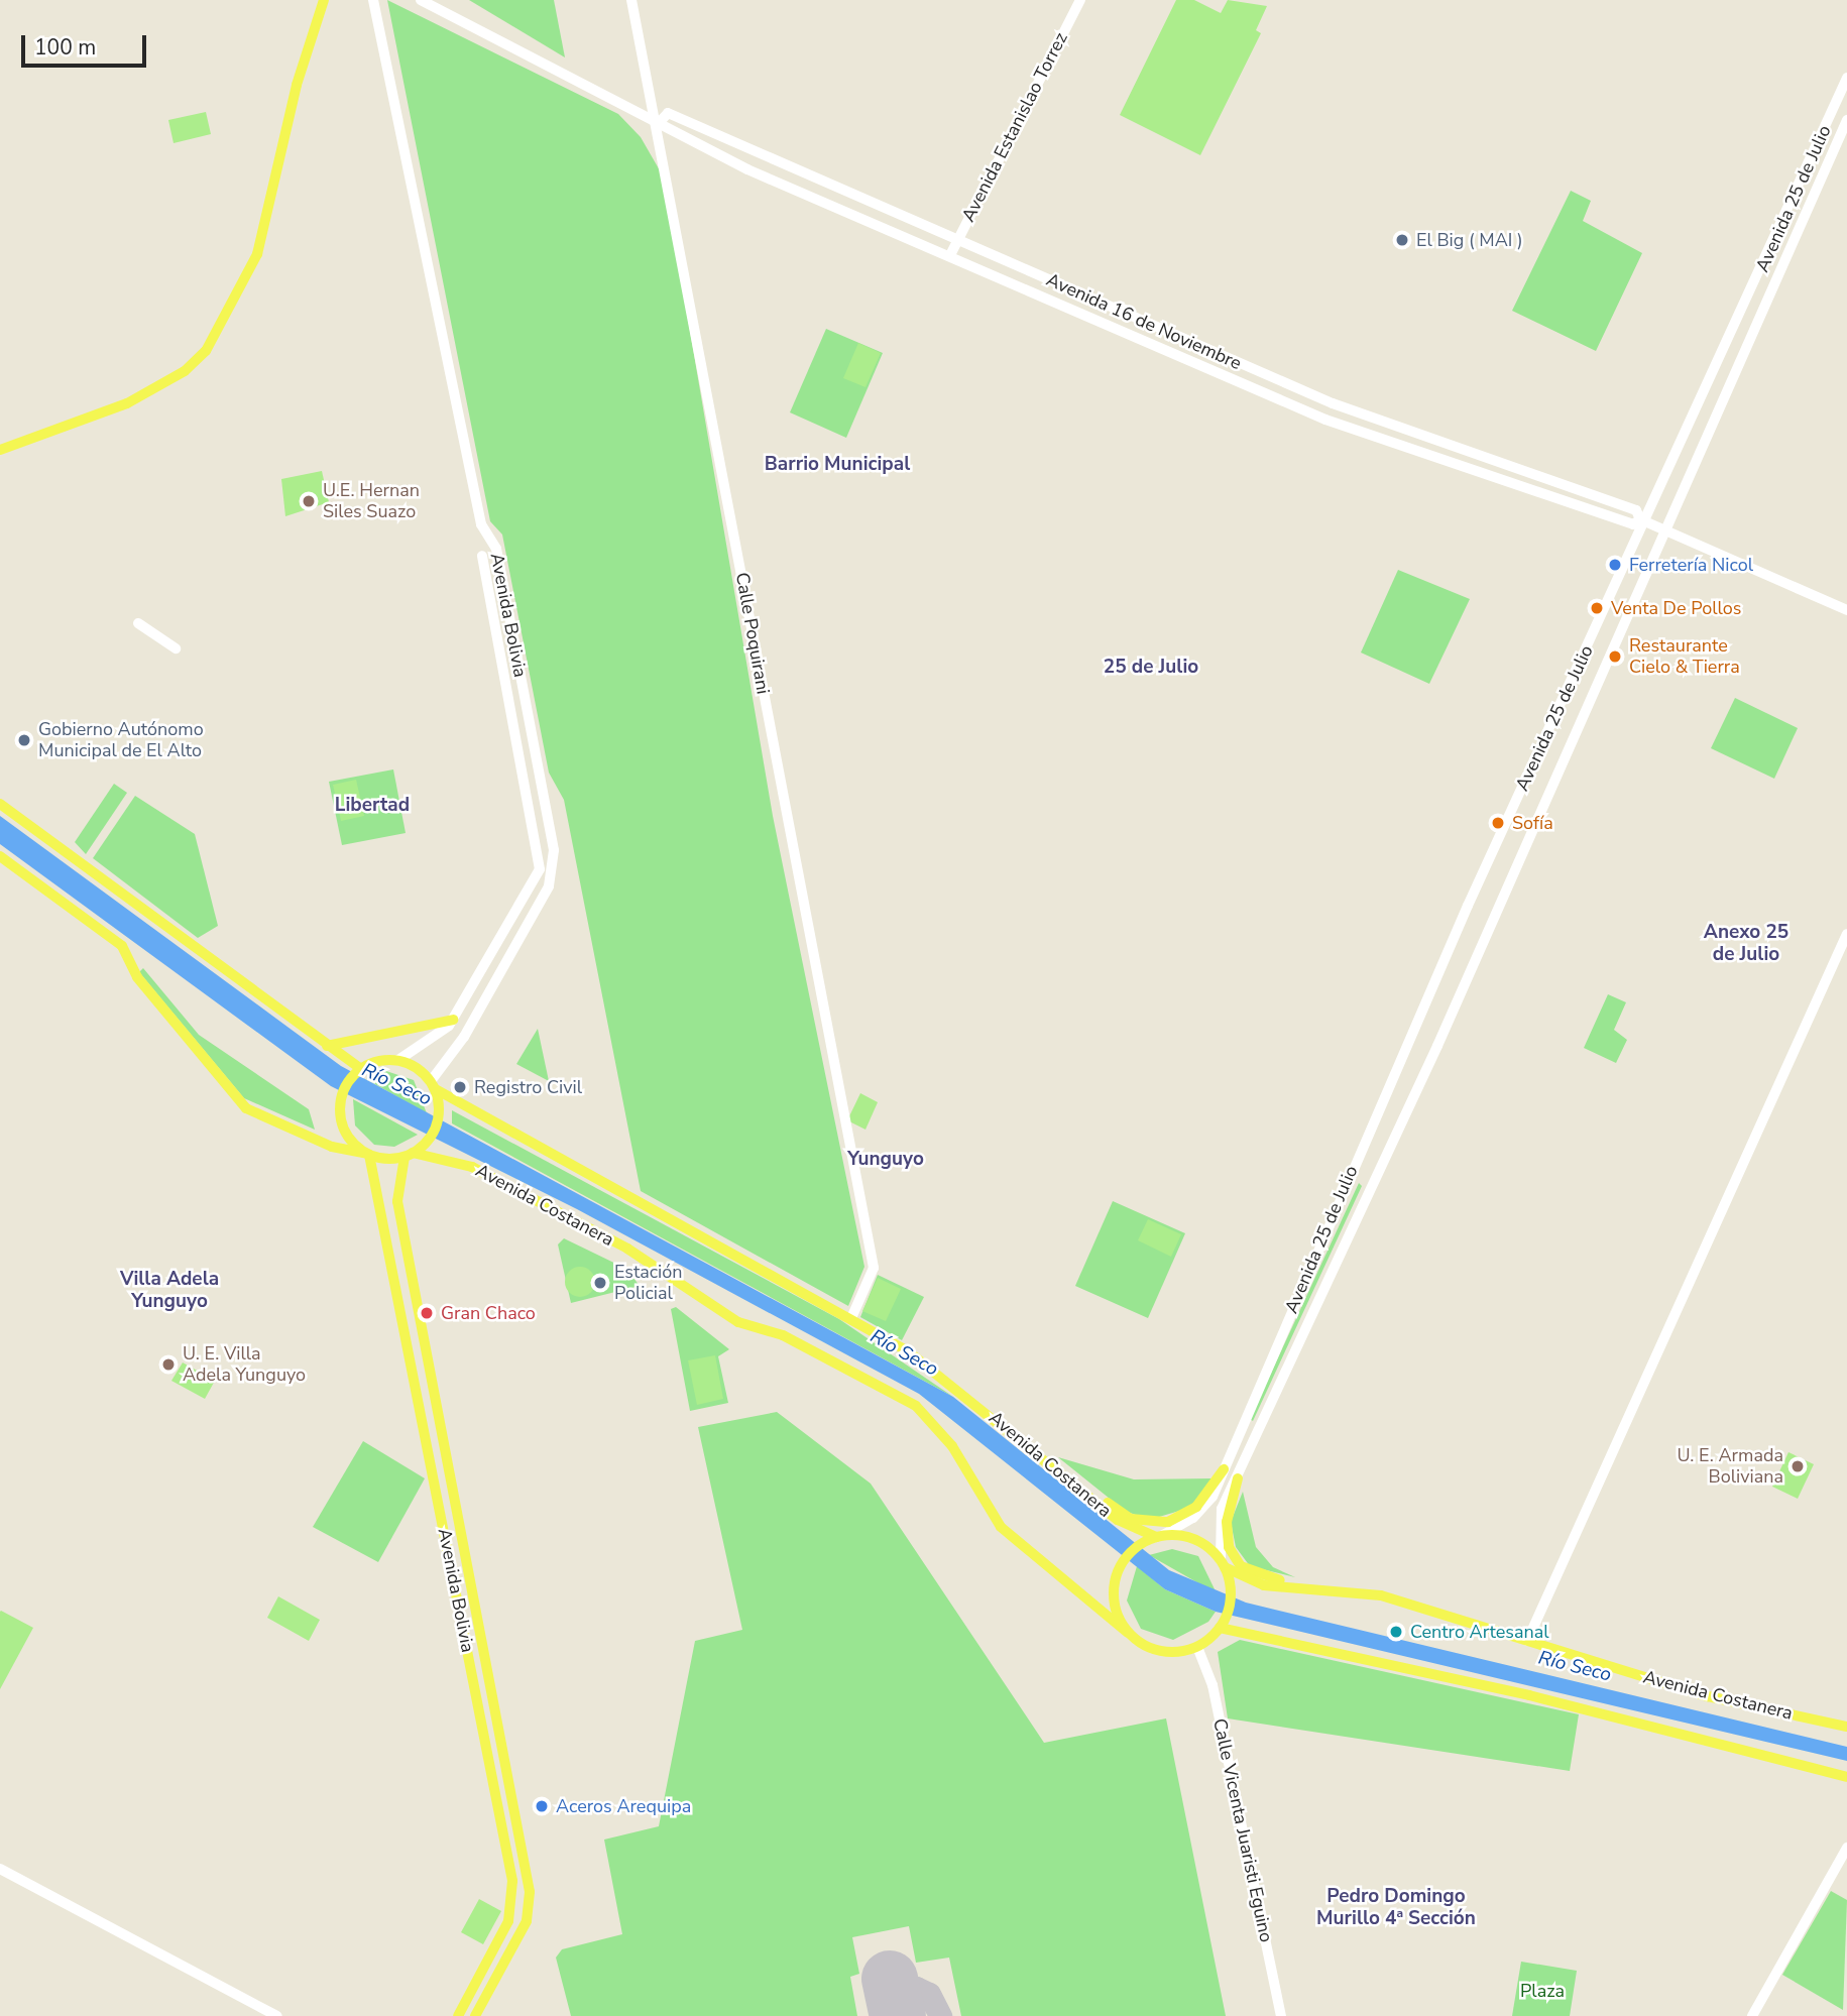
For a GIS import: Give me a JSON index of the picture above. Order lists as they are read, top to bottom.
{
  "streets": {
    "main road": ["Avenida Bolivia", "Avenida Costanera"],
    "street": [
      "Avenida Estanislao Torrez",
      "Avenida 25 de Julio",
      "Avenida 16 de Noviembre",
      "Calle Poquirani",
      "Calle Vicenta Juaristi Eguino"
    ]
  },
  "crossings": [
    ["Avenida Estanislao Torrez", "Avenida 16 de Noviembre"],
    ["Avenida 25 de Julio", "Avenida 16 de Noviembre"],
    ["Avenida 25 de Julio", "Avenida Costanera"],
    ["Avenida 25 de Julio", "Calle Vicenta Juaristi Eguino"],
    ["Avenida 16 de Noviembre", "Calle Poquirani"],
    ["Avenida Bolivia", "Avenida Costanera"],
    ["Calle Poquirani", "Avenida Costanera"],
    ["Avenida Costanera", "Calle Vicenta Juaristi Eguino"]
  ],
  "districts": [
    "Barrio Municipal",
    "25 de Julio",
    "Libertad",
    "Anexo 25 de Julio",
    "Yunguyo",
    "Villa Adela Yunguyo",
    "Pedro Domingo Murillo 4ª Sección"
  ],
  "water": ["Río Seco"],
  "parks": ["Plaza"],
  "places": [
    "El Big ( MAI )",
    "U.E. Hernan Siles Suazo",
    "Ferretería Nicol",
    "Venta De Pollos",
    "Restaurante Cielo & Tierra",
    "Gobierno Autónomo Municipal de El Alto",
    "Sofía",
    "Registro Civil",
    "Estación Policial",
    "Gran Chaco",
    "U. E. Villa Adela Yunguyo",
    "U. E. Armada Boliviana",
    "Centro Artesanal",
    "Aceros Arequipa"
  ],
  "scale_bar": "100 m"
}
